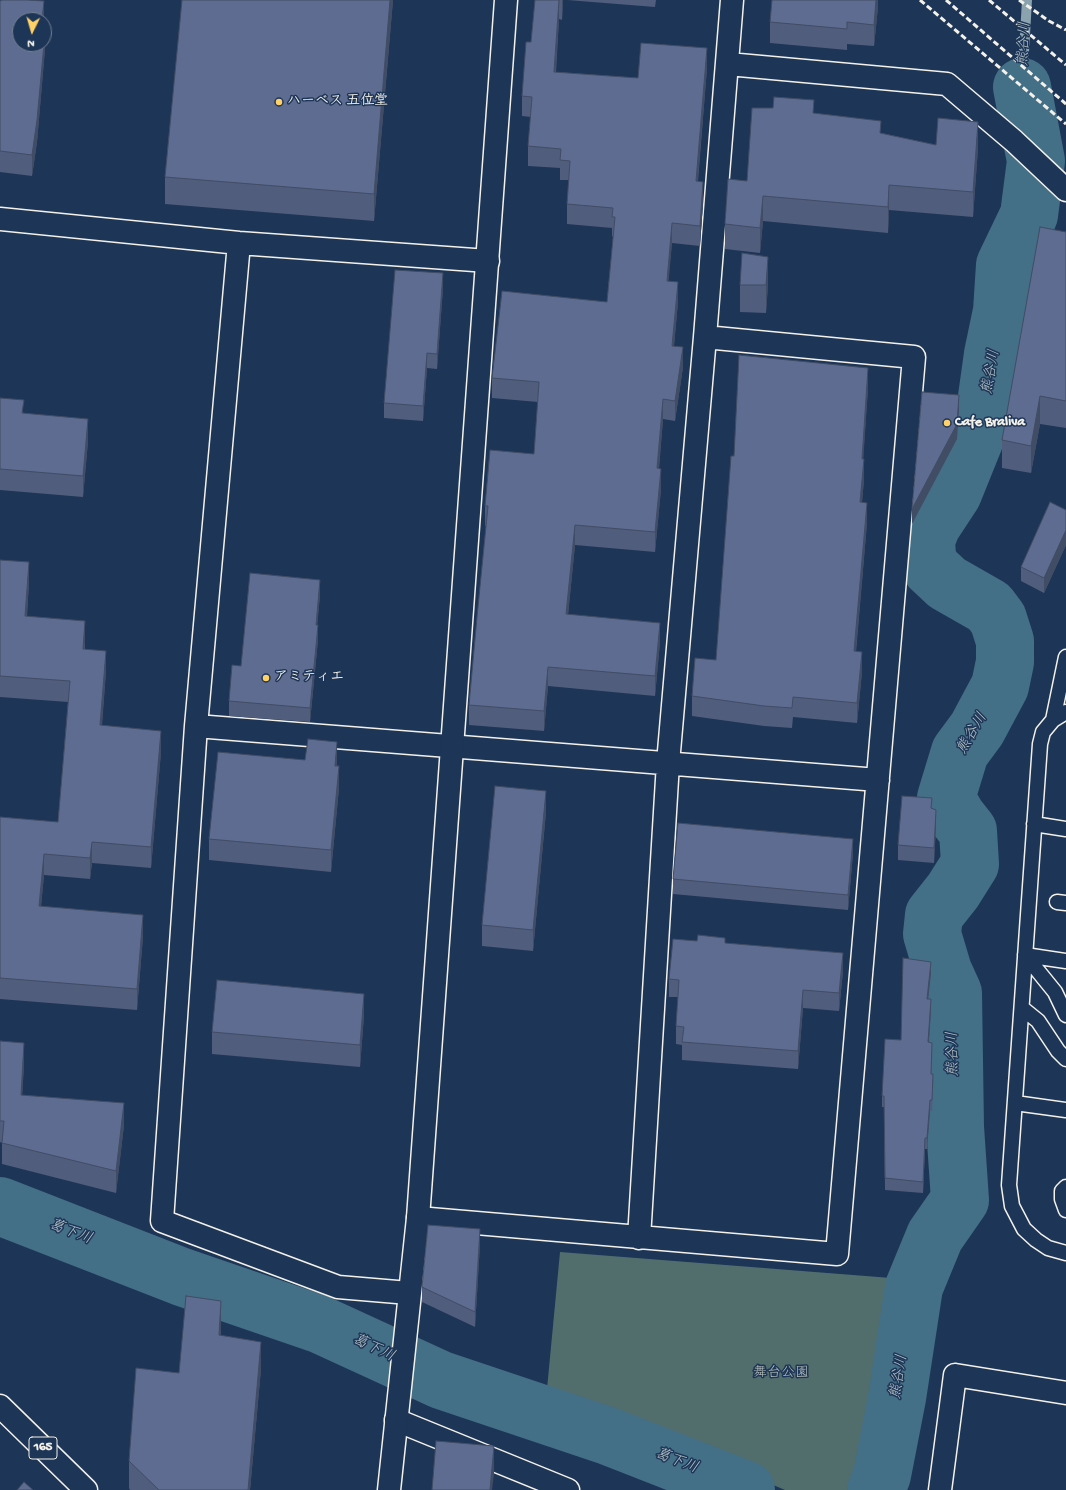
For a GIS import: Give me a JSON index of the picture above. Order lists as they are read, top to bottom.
{
  "streets": {
    "main road": ["165"]
  },
  "water": ["熊谷川", "葛下川"],
  "parks": ["舞台公園"],
  "places": ["ハーベス 五位堂", "Cafe Braliva", "アミティエ"],
  "north": "bottom"
}
